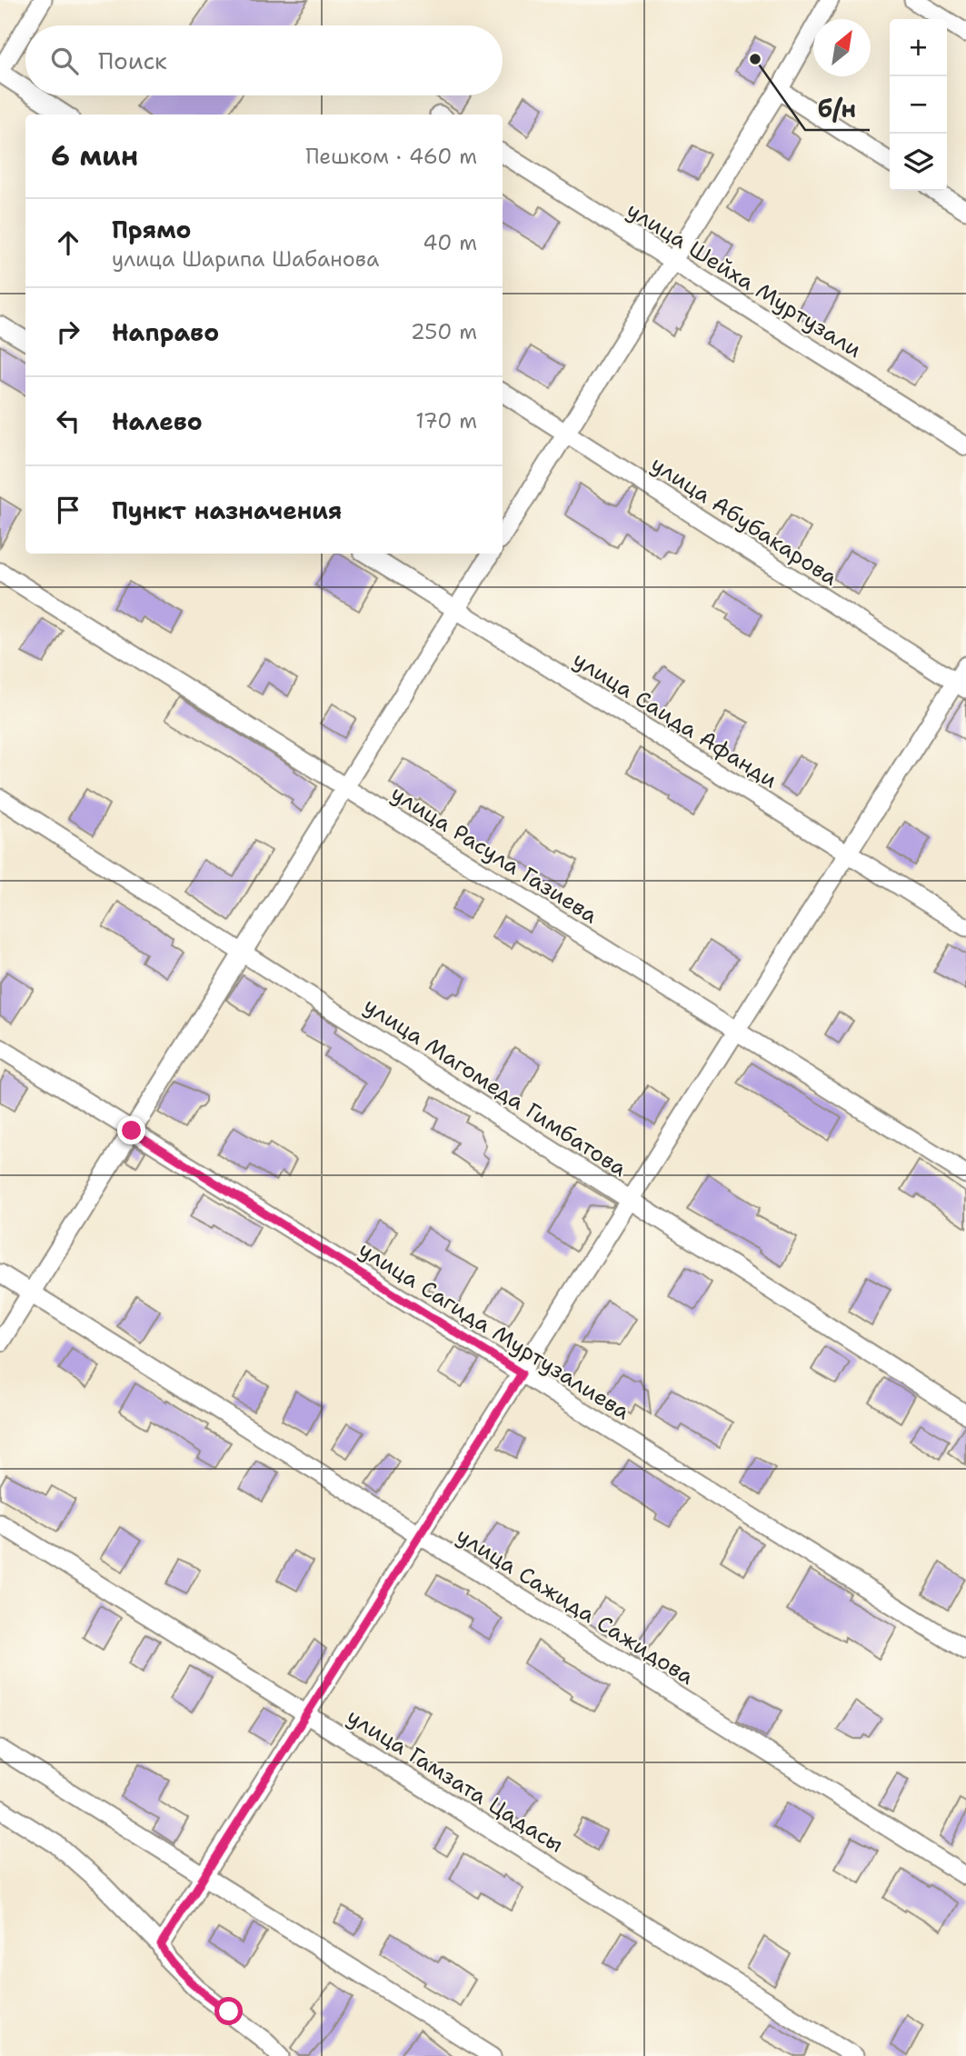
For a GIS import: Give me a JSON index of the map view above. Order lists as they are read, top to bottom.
{
  "streets": {
    "street": [
      "улица Шейха Муртузали",
      "улица Абубакарова",
      "улица Саида Афанди",
      "улица Расула Газиева",
      "улица Магомеда Гимбатова",
      "улица Сагида Муртузалиева",
      "улица Сажида Сажидова",
      "улица Гамзата Цадасы"
    ]
  },
  "places": ["б/н"],
  "north": "top right",
  "page": {
    "map_buttons": ["+", "−"],
    "search": "Поиск",
    "heading": ["6 мин", "Пешком · 460 m"],
    "list": [
      ["Прямо", "улица Шарипа Шабанова", "40 m"],
      ["Направо", "250 m"],
      ["Налево", "170 m"],
      "Пункт назначения"
    ]
  }
}
